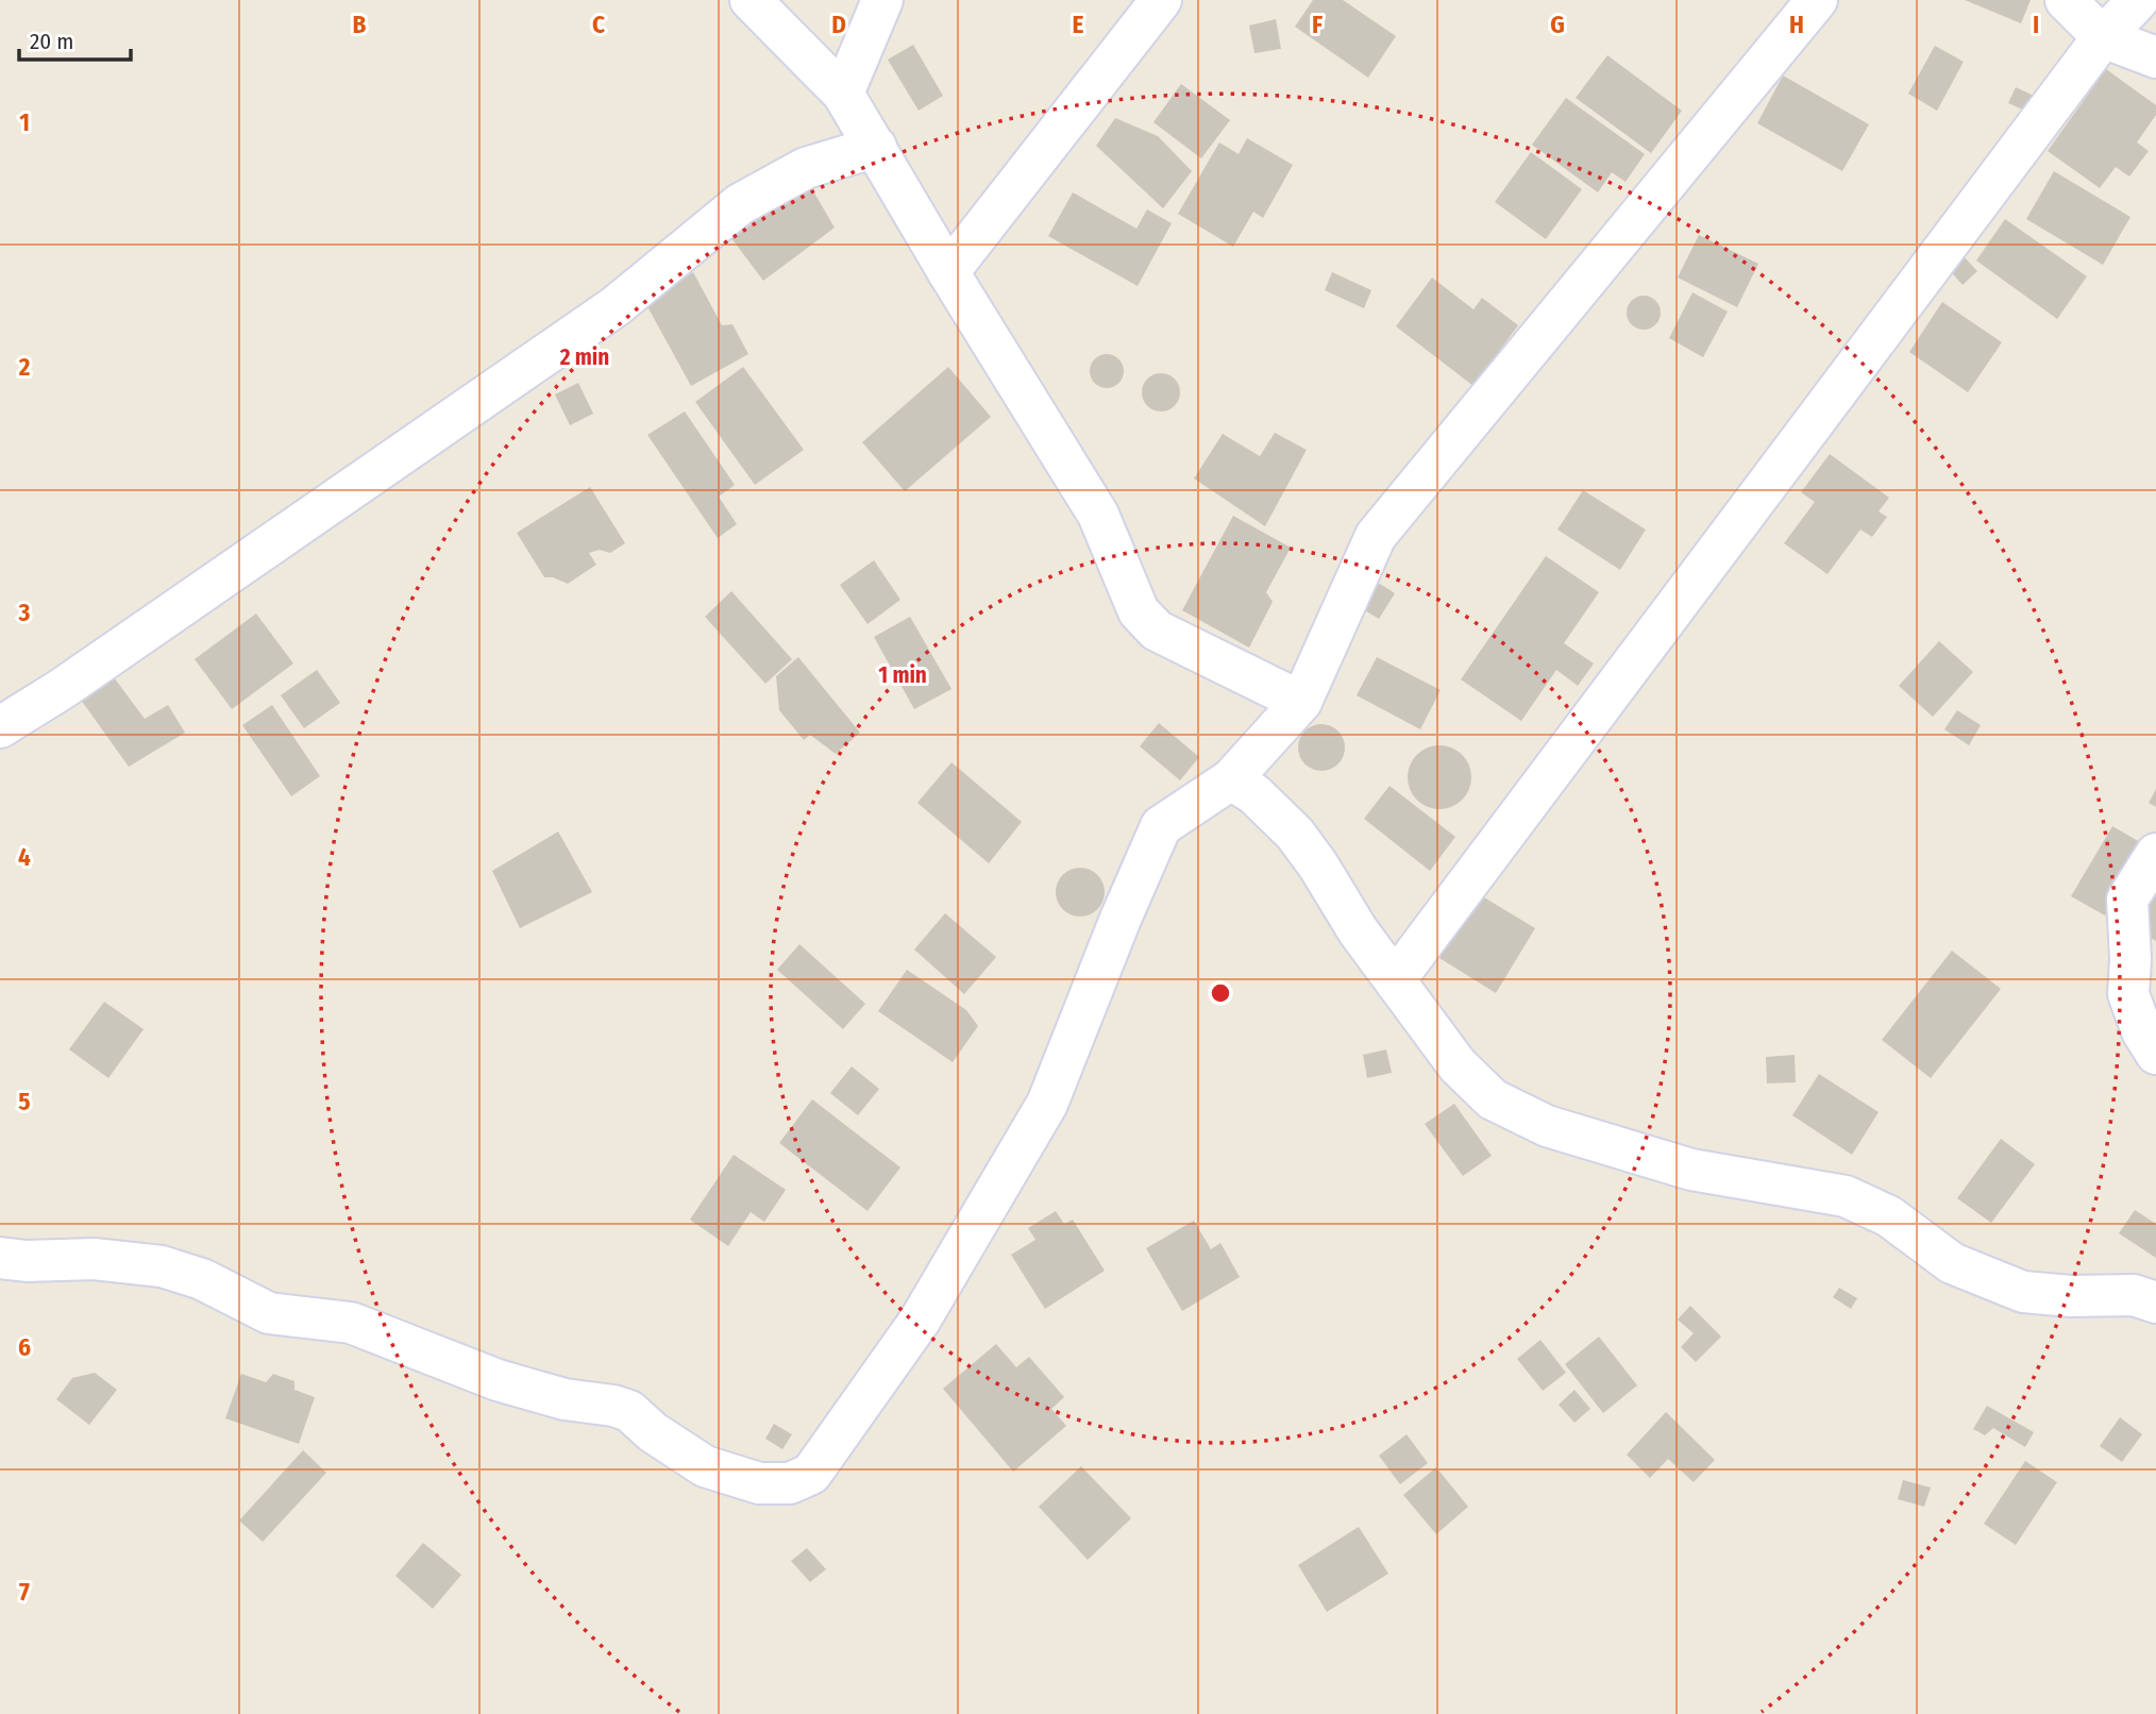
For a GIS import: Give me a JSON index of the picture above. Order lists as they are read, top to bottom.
{
  "scale_bar": "20 m",
  "grid": {
    "columns": [
      "B",
      "C",
      "D",
      "E",
      "F",
      "G",
      "H",
      "I"
    ],
    "rows": [
      "1",
      "2",
      "3",
      "4",
      "5",
      "6",
      "7"
    ]
  },
  "rings": ["2 min", "1 min"]
}
